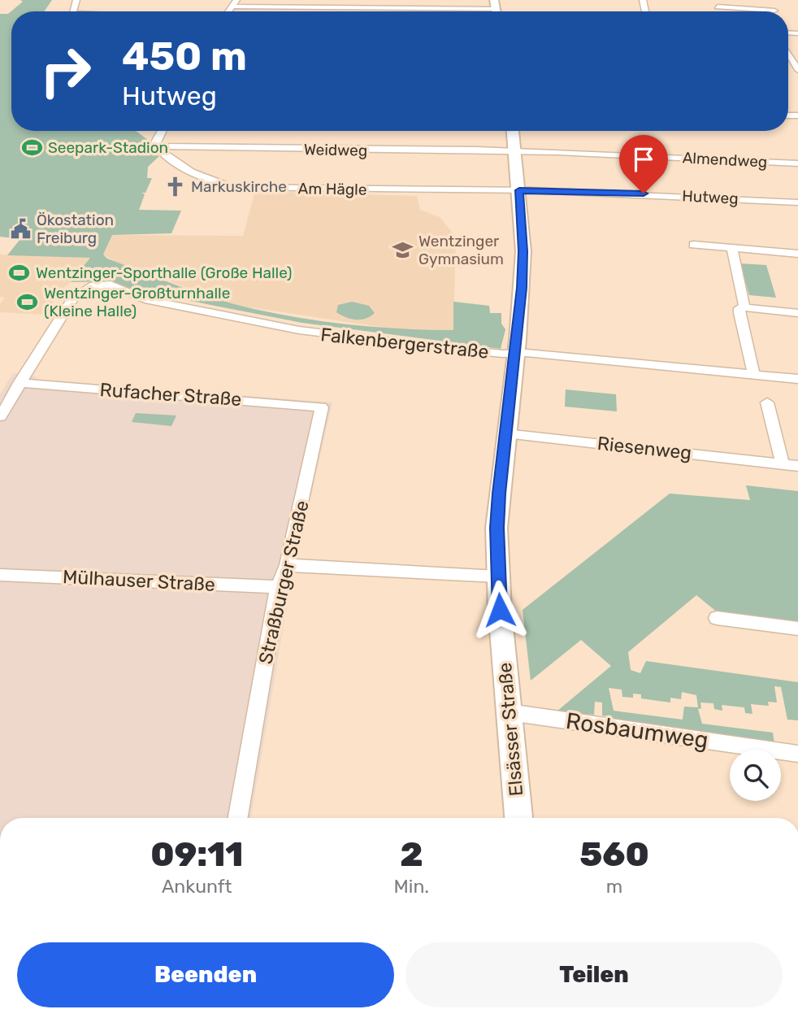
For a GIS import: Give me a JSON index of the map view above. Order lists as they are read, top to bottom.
{
  "streets": {
    "main road": ["Elsässer Straße"],
    "street": [
      "Weidweg",
      "Almendweg",
      "Am Hägle",
      "Hutweg",
      "Falkenbergerstraße",
      "Rufacher Straße",
      "Riesenweg",
      "Mülhauser Straße",
      "Straßburger Straße",
      "Rosbaumweg"
    ]
  },
  "crossings": [
    ["Weidweg", "Almendweg"],
    ["Weidweg", "Am Hägle"],
    ["Weidweg", "Elsässer Straße"],
    ["Almendweg", "Elsässer Straße"],
    ["Am Hägle", "Hutweg"],
    ["Am Hägle", "Elsässer Straße"],
    ["Hutweg", "Elsässer Straße"],
    ["Falkenbergerstraße", "Rufacher Straße"],
    ["Falkenbergerstraße", "Elsässer Straße"],
    ["Rufacher Straße", "Straßburger Straße"],
    ["Riesenweg", "Elsässer Straße"],
    ["Mülhauser Straße", "Straßburger Straße"],
    ["Elsässer Straße", "Rosbaumweg"]
  ],
  "places": {
    "sports": ["Seepark-Stadion", "Wentzinger-Sporthalle (Große Halle)", "Wentzinger-Großturnhalle (Kleine Halle)"],
    "church": ["Markuskirche"],
    "public building": ["Ökostation Freiburg"],
    "school or university": ["Wentzinger Gymnasium"]
  },
  "page": {
    "turn": ["450 m", "Hutweg"],
    "eta": [
      "09:11",
      "Ankunft",
      "2",
      "Min.",
      "560",
      "m"
    ],
    "buttons": ["Beenden", "Teilen"]
  }
}
